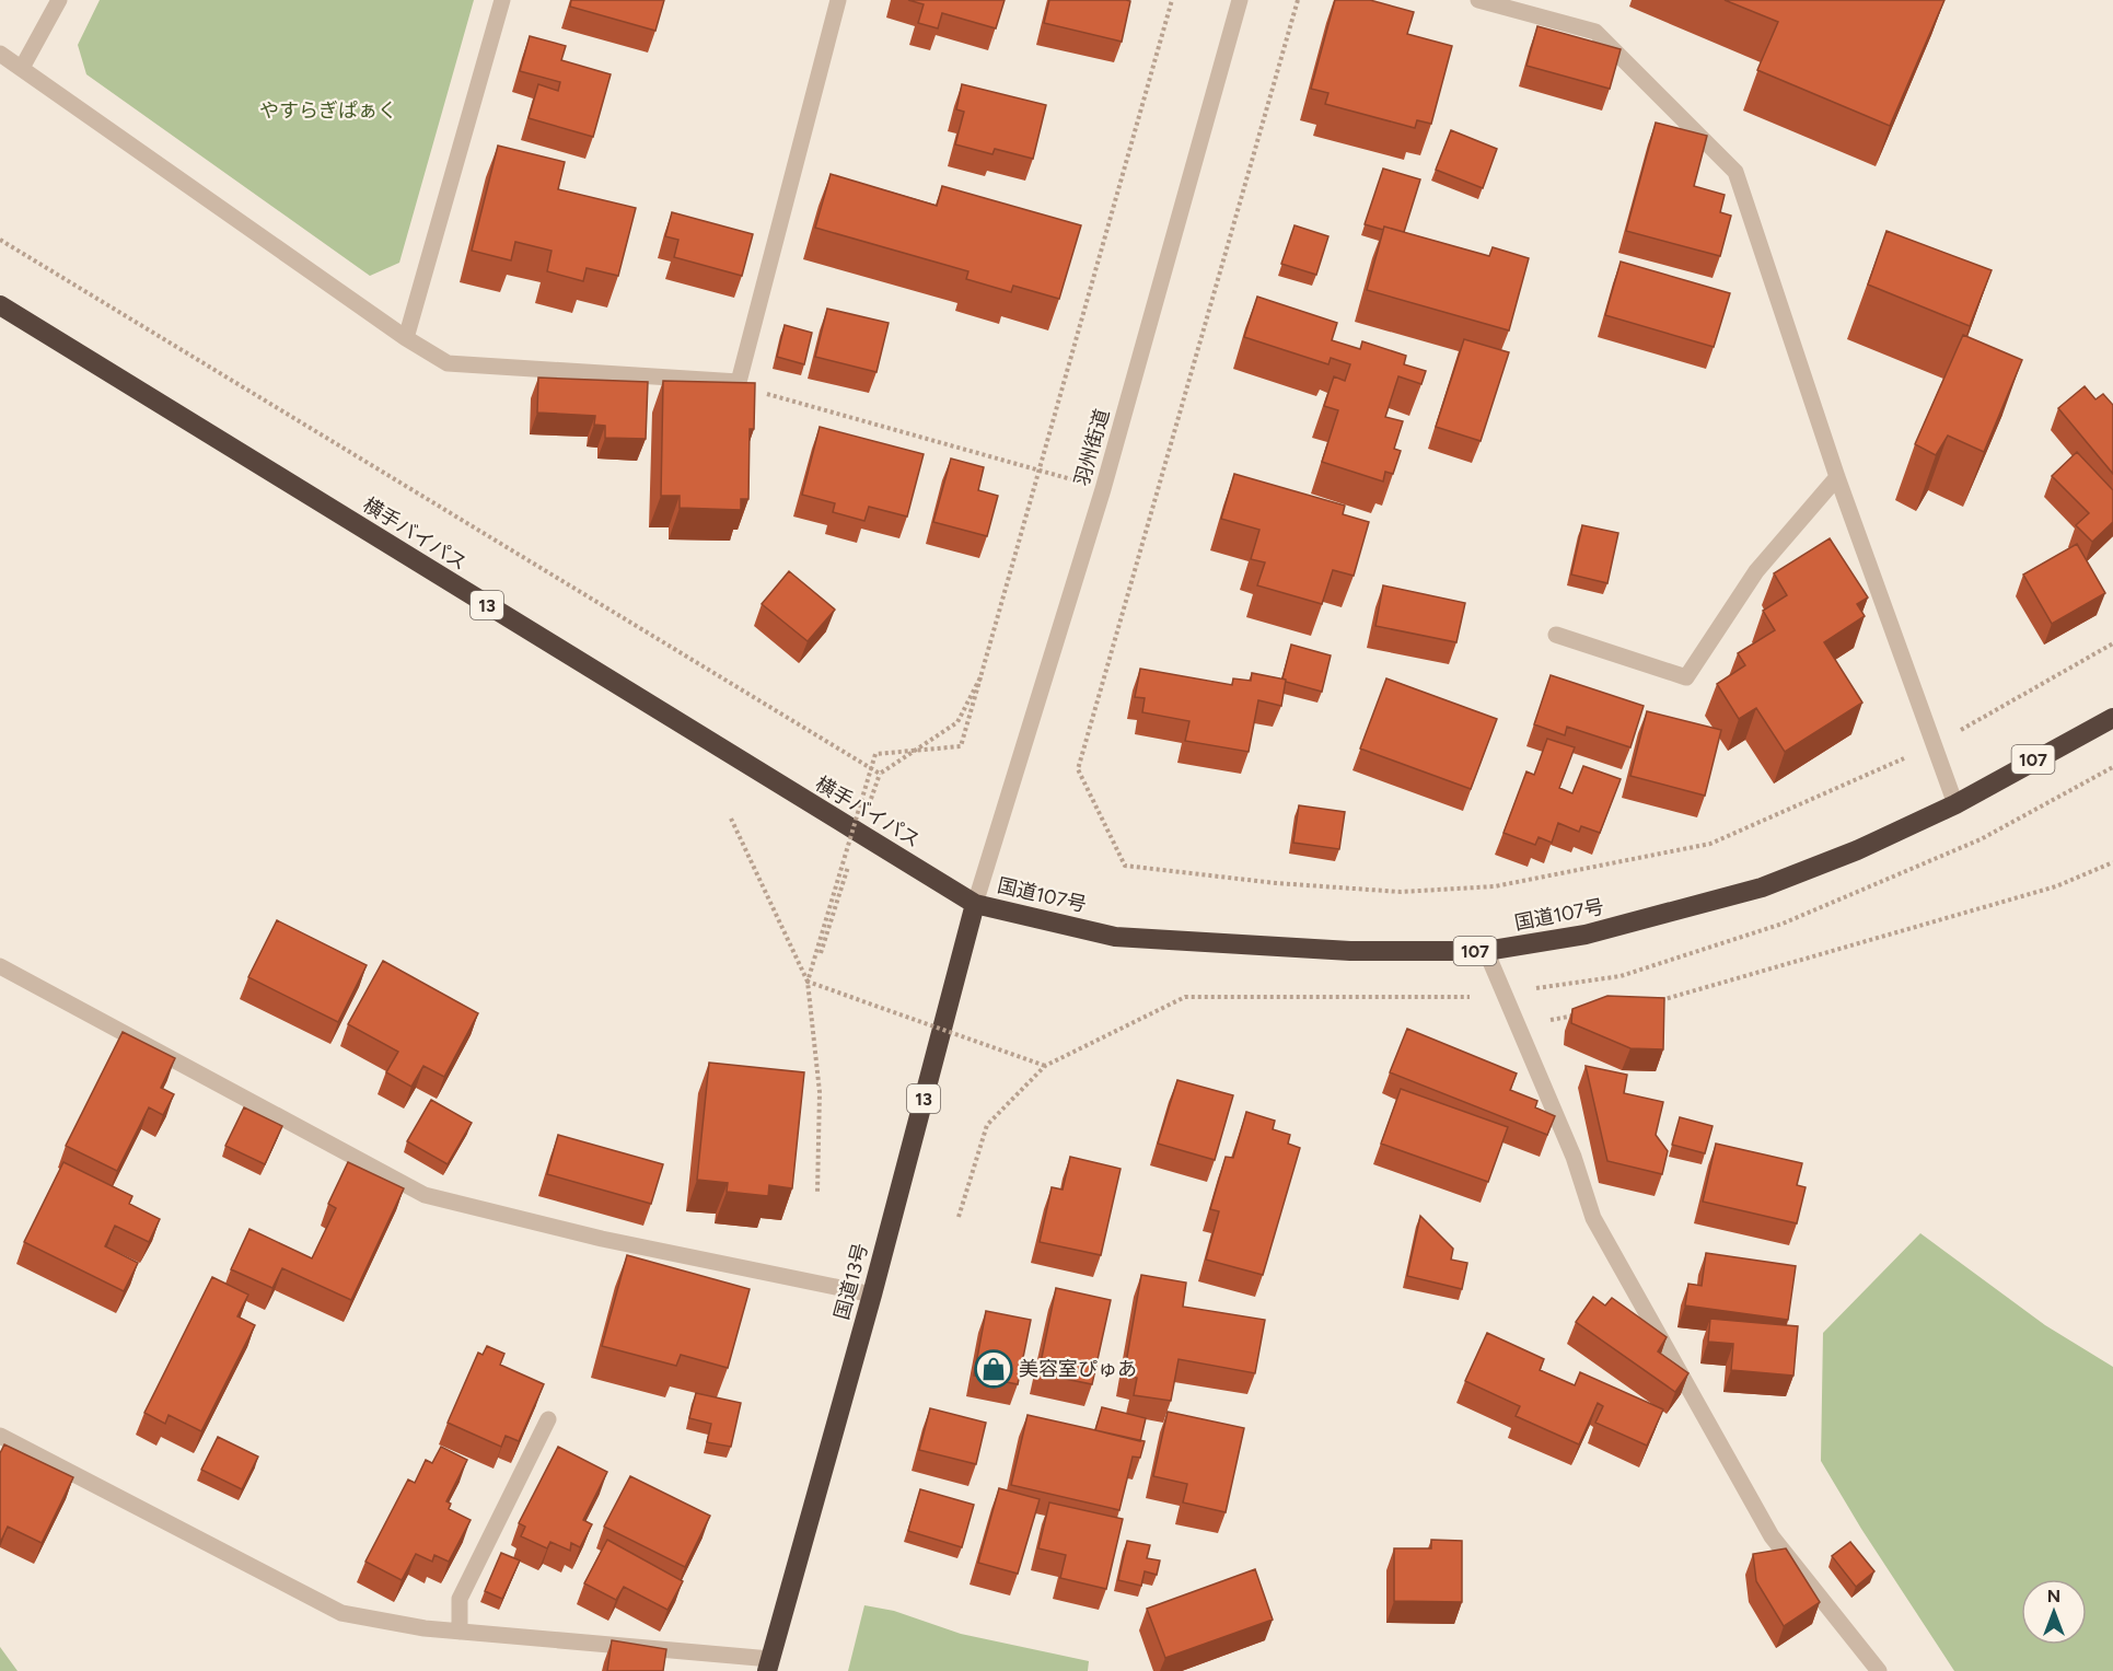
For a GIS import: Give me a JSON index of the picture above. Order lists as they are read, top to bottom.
{
  "streets": {
    "highway": [
      "横手バイパス",
      "13",
      "107",
      "国道107号",
      "国道13号"
    ],
    "street": ["羽州街道"]
  },
  "crossings": [
    ["羽州街道", "横手バイパス"],
    ["羽州街道", "国道107号"],
    ["羽州街道", "国道13号"],
    ["横手バイパス", "国道107号"],
    ["横手バイパス", "国道13号"],
    ["国道107号", "国道13号"]
  ],
  "parks": ["やすらぎぱぁく"],
  "places": {
    "shop": ["美容室ぴゅあ"]
  },
  "north": "top"
}
